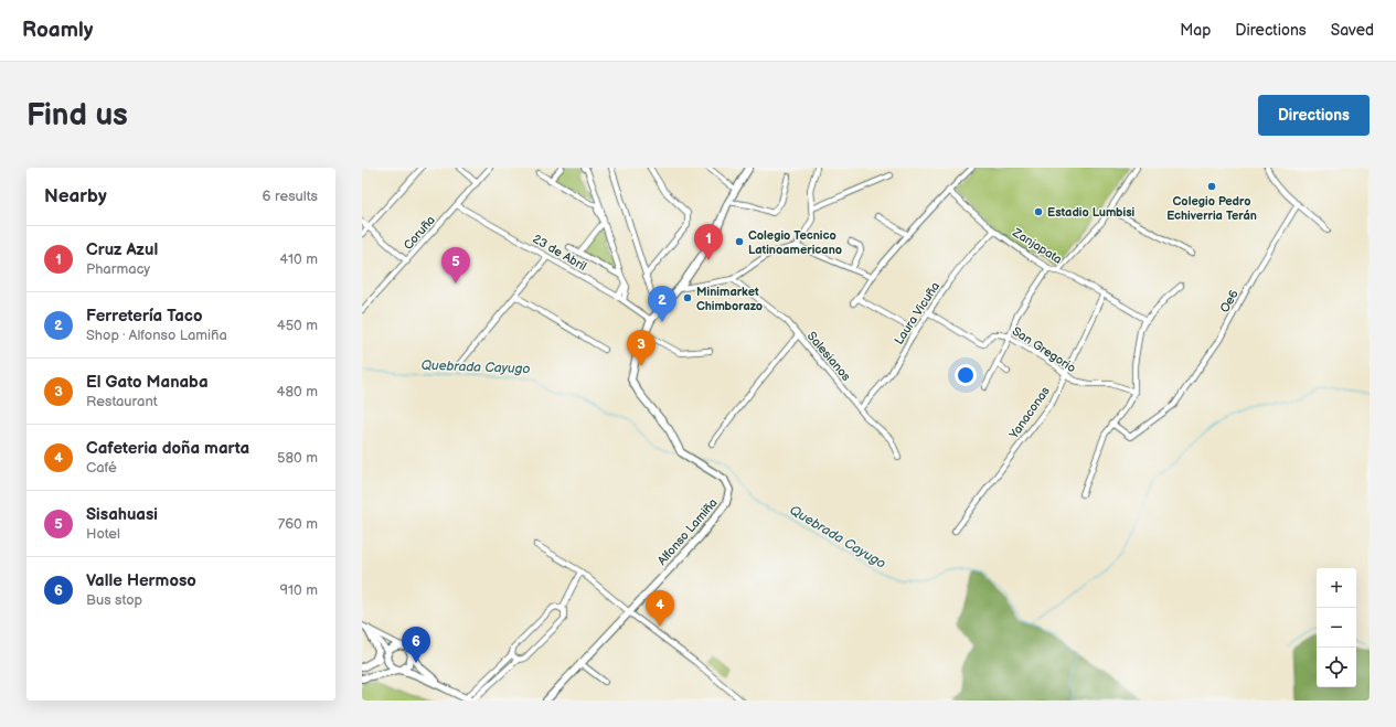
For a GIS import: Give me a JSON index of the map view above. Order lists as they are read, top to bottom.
{
  "streets": {
    "street": [
      "Coruña",
      "Zanjapata",
      "23 de Abril",
      "Oe6",
      "Laura Vicuña",
      "San Gregorio",
      "Salesianos",
      "Yanaconas",
      "Alfonso Lamiña"
    ]
  },
  "crossings": [
    ["Coruña", "23 de Abril"],
    ["Zanjapata", "Laura Vicuña"],
    ["Zanjapata", "Yanaconas"],
    ["23 de Abril", "Alfonso Lamiña"],
    ["Laura Vicuña", "San Gregorio"],
    ["Laura Vicuña", "Salesianos"],
    ["San Gregorio", "Yanaconas"]
  ],
  "water": ["Quebrada Cayugo"],
  "places": [
    "Colegio Pedro Echiverria Terán",
    "Estadio Lumbisi",
    "Colegio Tecnico Latinoamericano",
    "Minimarket Chimborazo"
  ],
  "page": {
    "header": "Roamly",
    "nav": ["Map", "Directions", "Saved"],
    "buttons": "Directions",
    "title": "Find us",
    "heading": ["Nearby", "6 results"],
    "pins": [
      "1",
      "5",
      "2",
      "3",
      "4",
      "6"
    ],
    "list": [
      {
        "mark": "1",
        "name": "Cruz Azul",
        "note": "Pharmacy",
        "value": "410 m"
      },
      {
        "mark": "2",
        "name": "Ferretería Taco",
        "note": "Shop · Alfonso Lamiña",
        "value": "450 m"
      },
      {
        "mark": "3",
        "name": "El Gato Manaba",
        "note": "Restaurant",
        "value": "480 m"
      },
      {
        "mark": "4",
        "name": "Cafeteria doña marta",
        "note": "Café",
        "value": "580 m"
      },
      {
        "mark": "5",
        "name": "Sisahuasi",
        "note": "Hotel",
        "value": "760 m"
      },
      {
        "mark": "6",
        "name": "Valle Hermoso",
        "note": "Bus stop",
        "value": "910 m"
      }
    ],
    "map_buttons": ["+", "−"]
  }
}
